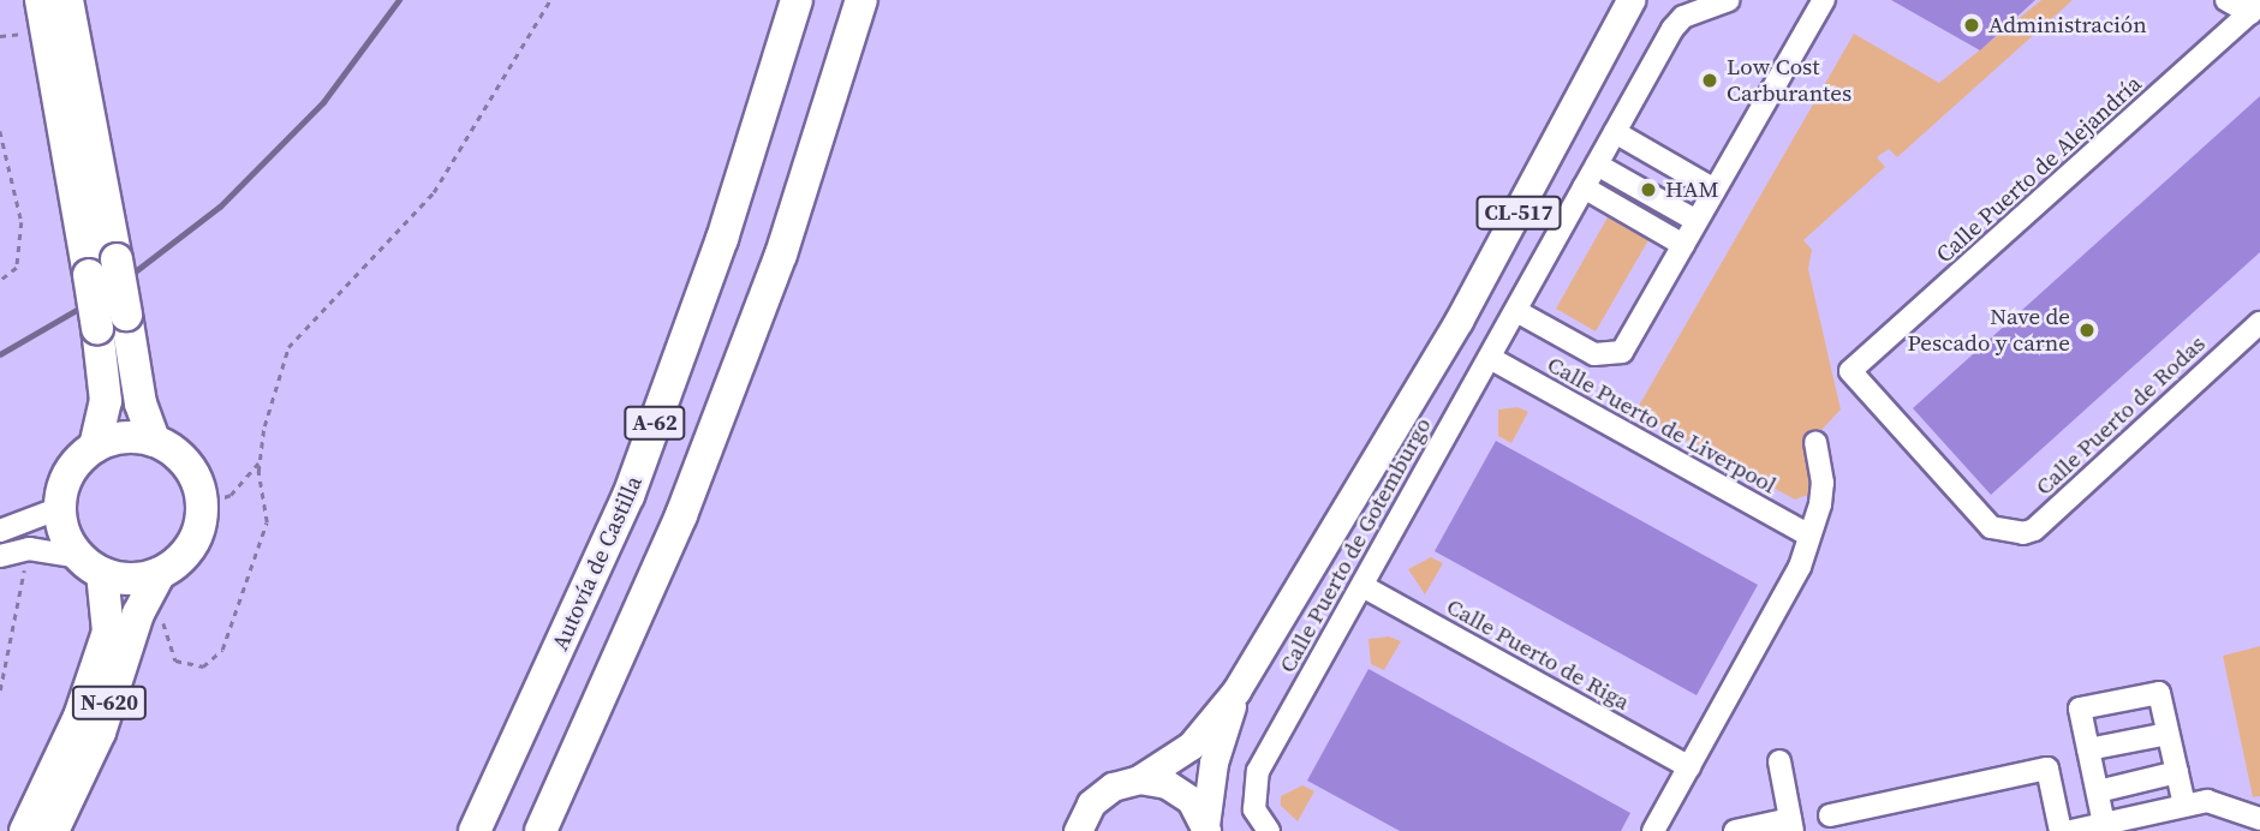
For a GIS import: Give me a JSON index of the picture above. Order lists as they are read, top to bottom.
{
  "streets": {
    "highway": ["A-62", "Autovía de Castilla", "N-620"],
    "main road": ["CL-517"],
    "street": [
      "Calle Puerto de Alejandría",
      "Calle Puerto de Rodas",
      "Calle Puerto de Liverpool",
      "Calle Puerto de Gotemburgo",
      "Calle Puerto de Riga"
    ]
  },
  "crossings": [
    ["Calle Puerto de Alejandría", "Calle Puerto de Rodas"],
    ["Calle Puerto de Liverpool", "Calle Puerto de Gotemburgo"],
    ["Calle Puerto de Gotemburgo", "Calle Puerto de Riga"]
  ],
  "places": [
    "Administración",
    "Low Cost Carburantes",
    "HAM",
    "Nave de Pescado y carne"
  ]
}
